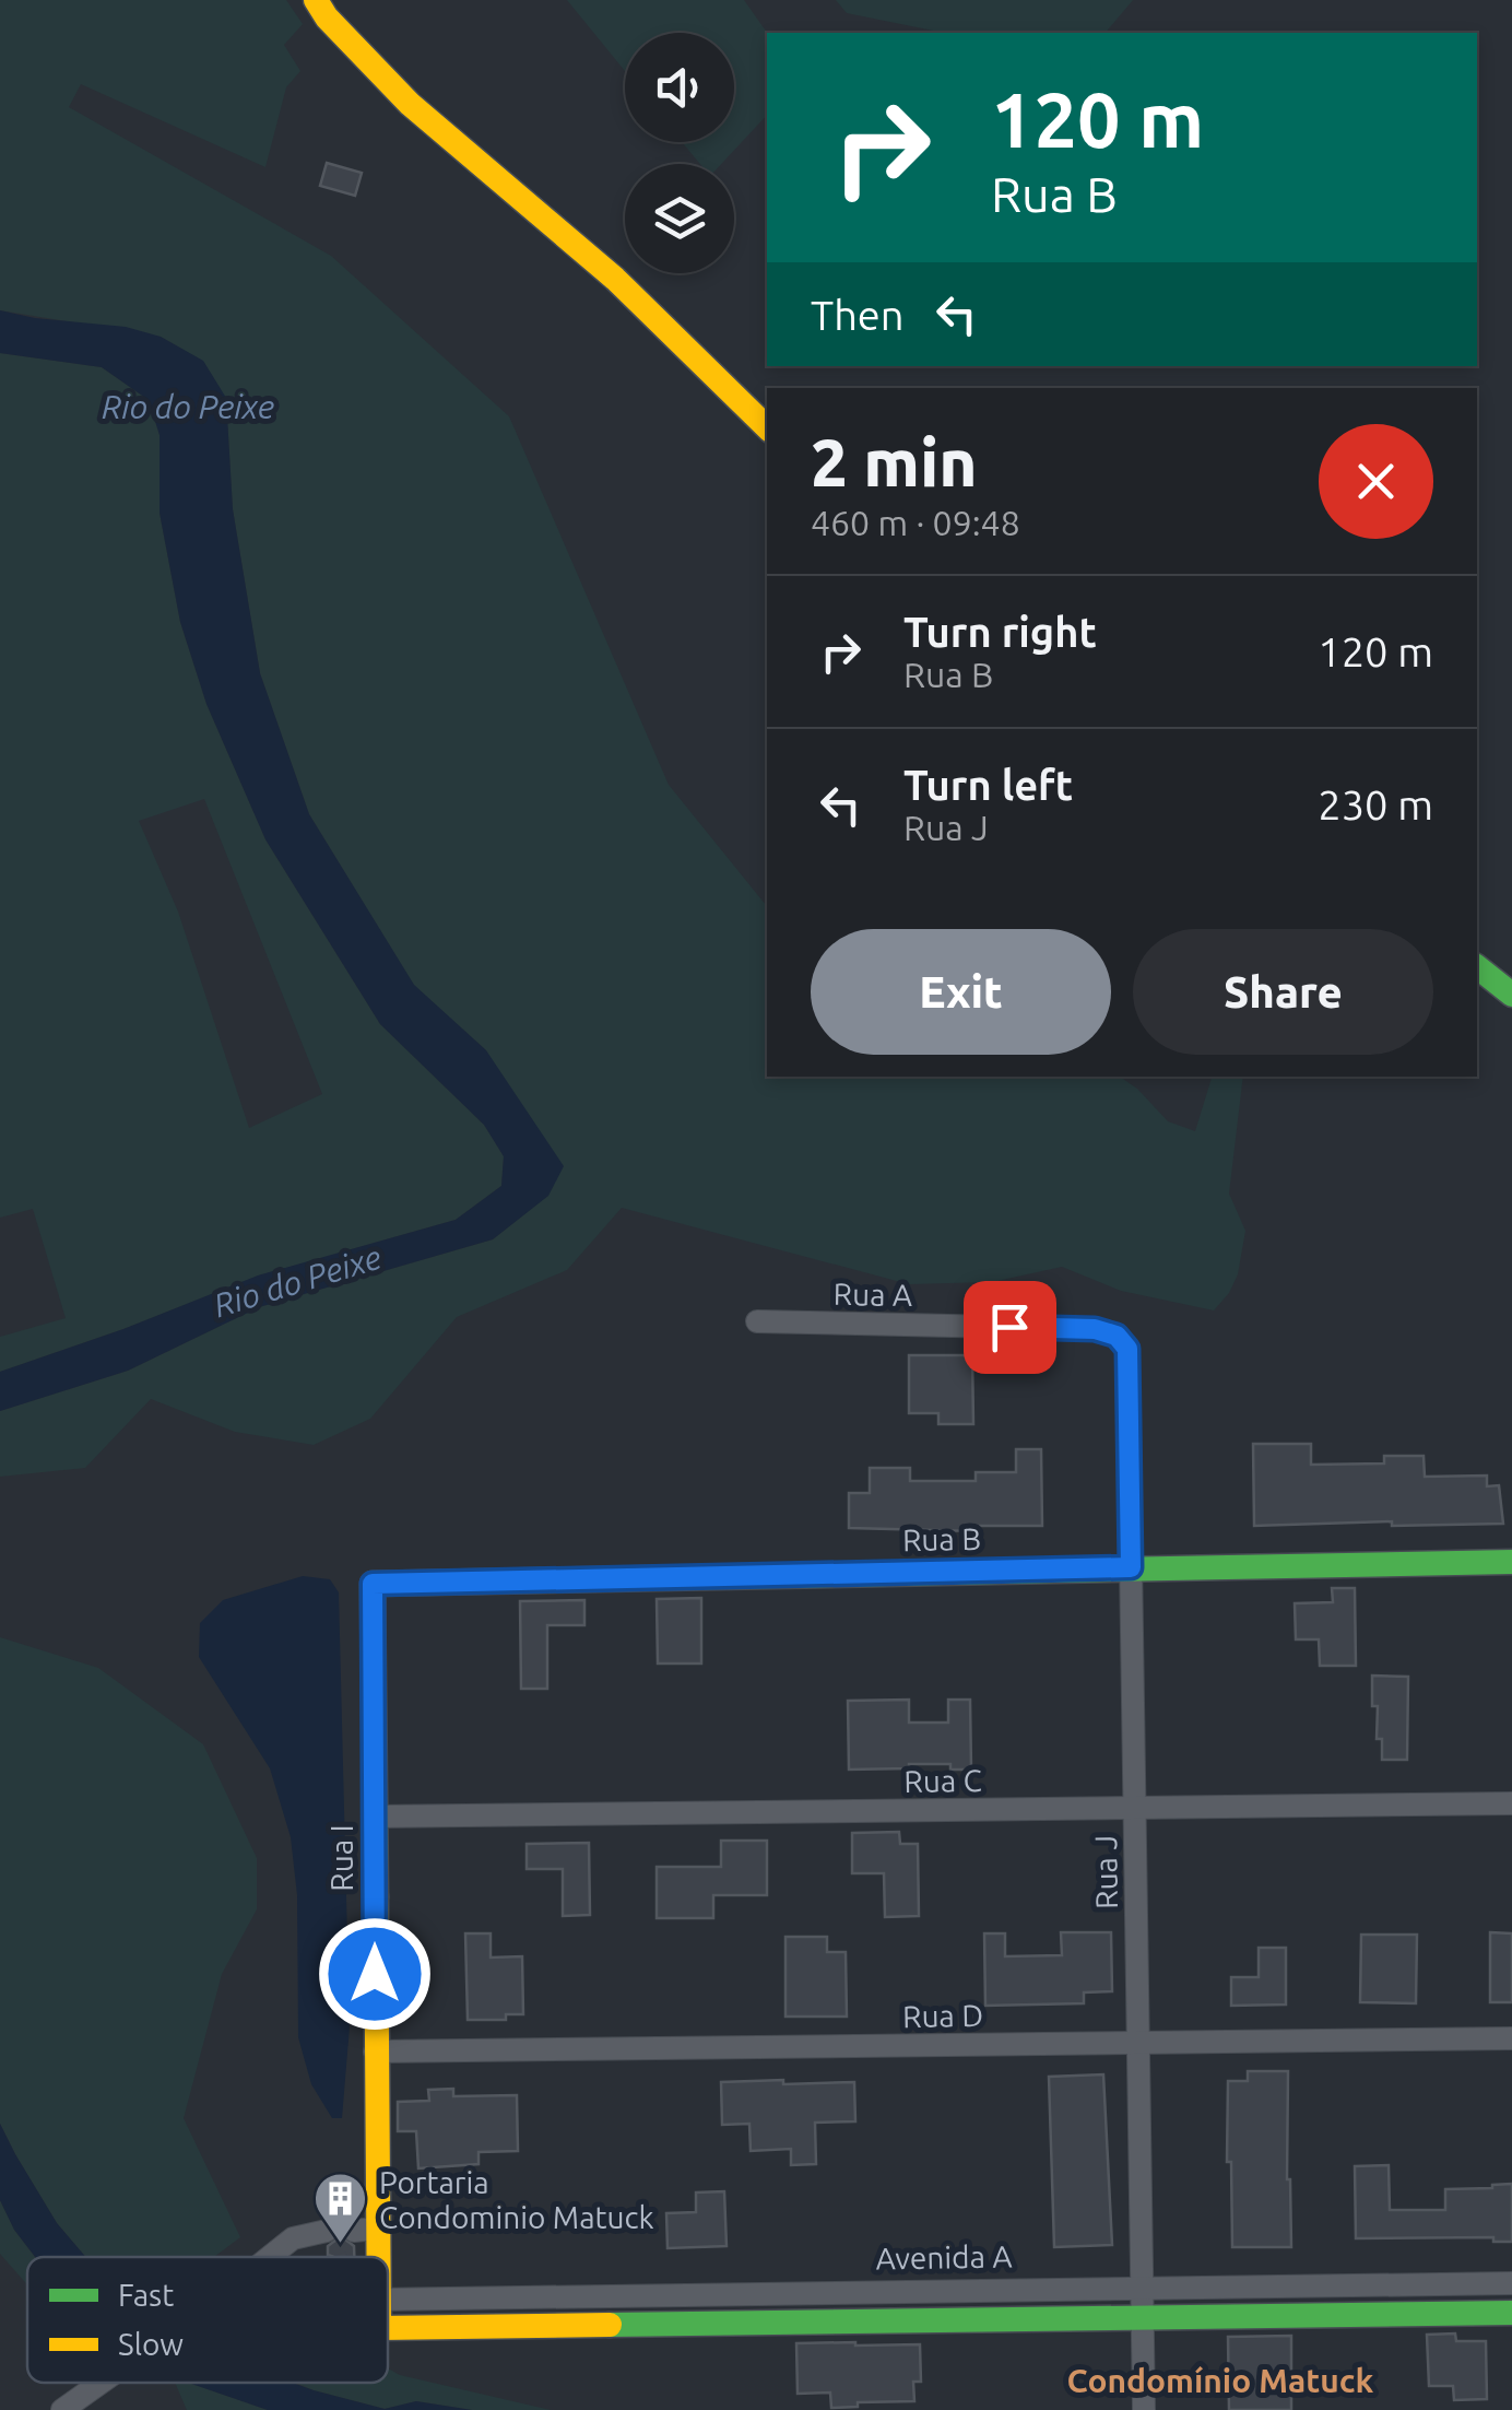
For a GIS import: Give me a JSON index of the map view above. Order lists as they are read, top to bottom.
{
  "streets": {
    "street": [
      "Rua A",
      "Rua B",
      "Rua C",
      "Rua I",
      "Rua J",
      "Rua D",
      "Avenida A"
    ]
  },
  "crossings": [
    ["Rua A", "Rua J"],
    ["Rua B", "Rua I"],
    ["Rua B", "Rua J"],
    ["Rua C", "Rua I"],
    ["Rua C", "Rua J"],
    ["Rua I", "Rua D"],
    ["Rua J", "Rua D"],
    ["Rua J", "Avenida A"]
  ],
  "districts": ["Condomínio Matuck"],
  "water": ["Rio do Peixe"],
  "places": {
    "building": ["Portaria Condominio Matuck"]
  },
  "legend": ["Fast", "Slow"],
  "page": {
    "turn": ["120 m", "Rua B"],
    "then": "Then",
    "heading": ["2 min", "460 m · 09:48"],
    "list": [
      {
        "name": "Turn right",
        "note": "Rua B",
        "value": "120 m"
      },
      {
        "name": "Turn left",
        "note": "Rua J",
        "value": "230 m"
      }
    ],
    "buttons": ["Exit", "Share"]
  }
}
